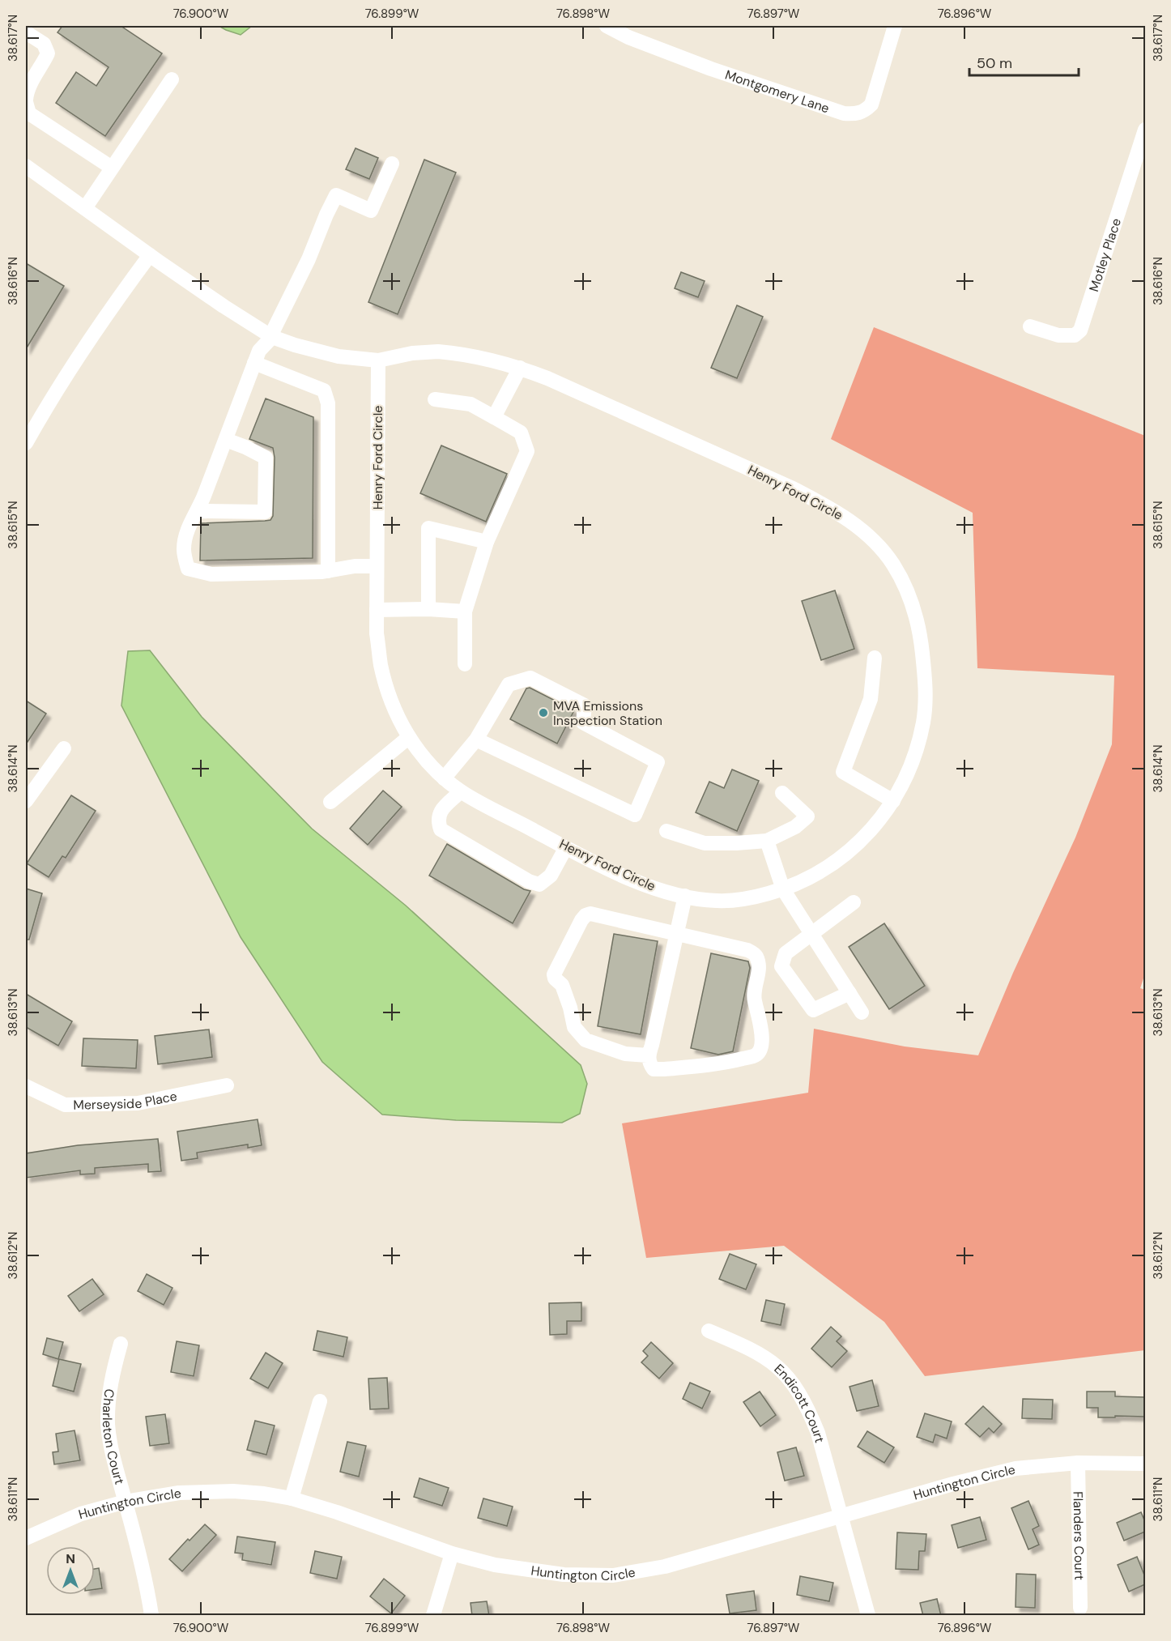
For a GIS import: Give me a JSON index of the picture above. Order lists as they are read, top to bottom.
{
  "streets": {
    "street": [
      "Montgomery Lane",
      "Motley Place",
      "Henry Ford Circle",
      "Merseyside Place",
      "Endicott Court",
      "Charleton Court",
      "Huntington Circle",
      "Flanders Court"
    ]
  },
  "crossings": [
    ["Endicott Court", "Huntington Circle"],
    ["Charleton Court", "Huntington Circle"],
    ["Huntington Circle", "Flanders Court"]
  ],
  "places": ["MVA Emissions Inspection Station"],
  "scale_bar": "50 m",
  "north": "top",
  "coordinates": [
    "76.900°W",
    "76.899°W",
    "76.898°W",
    "76.897°W",
    "76.896°W",
    "38.617°N",
    "38.616°N",
    "38.615°N",
    "38.614°N",
    "38.613°N",
    "38.612°N",
    "38.611°N"
  ]
}
